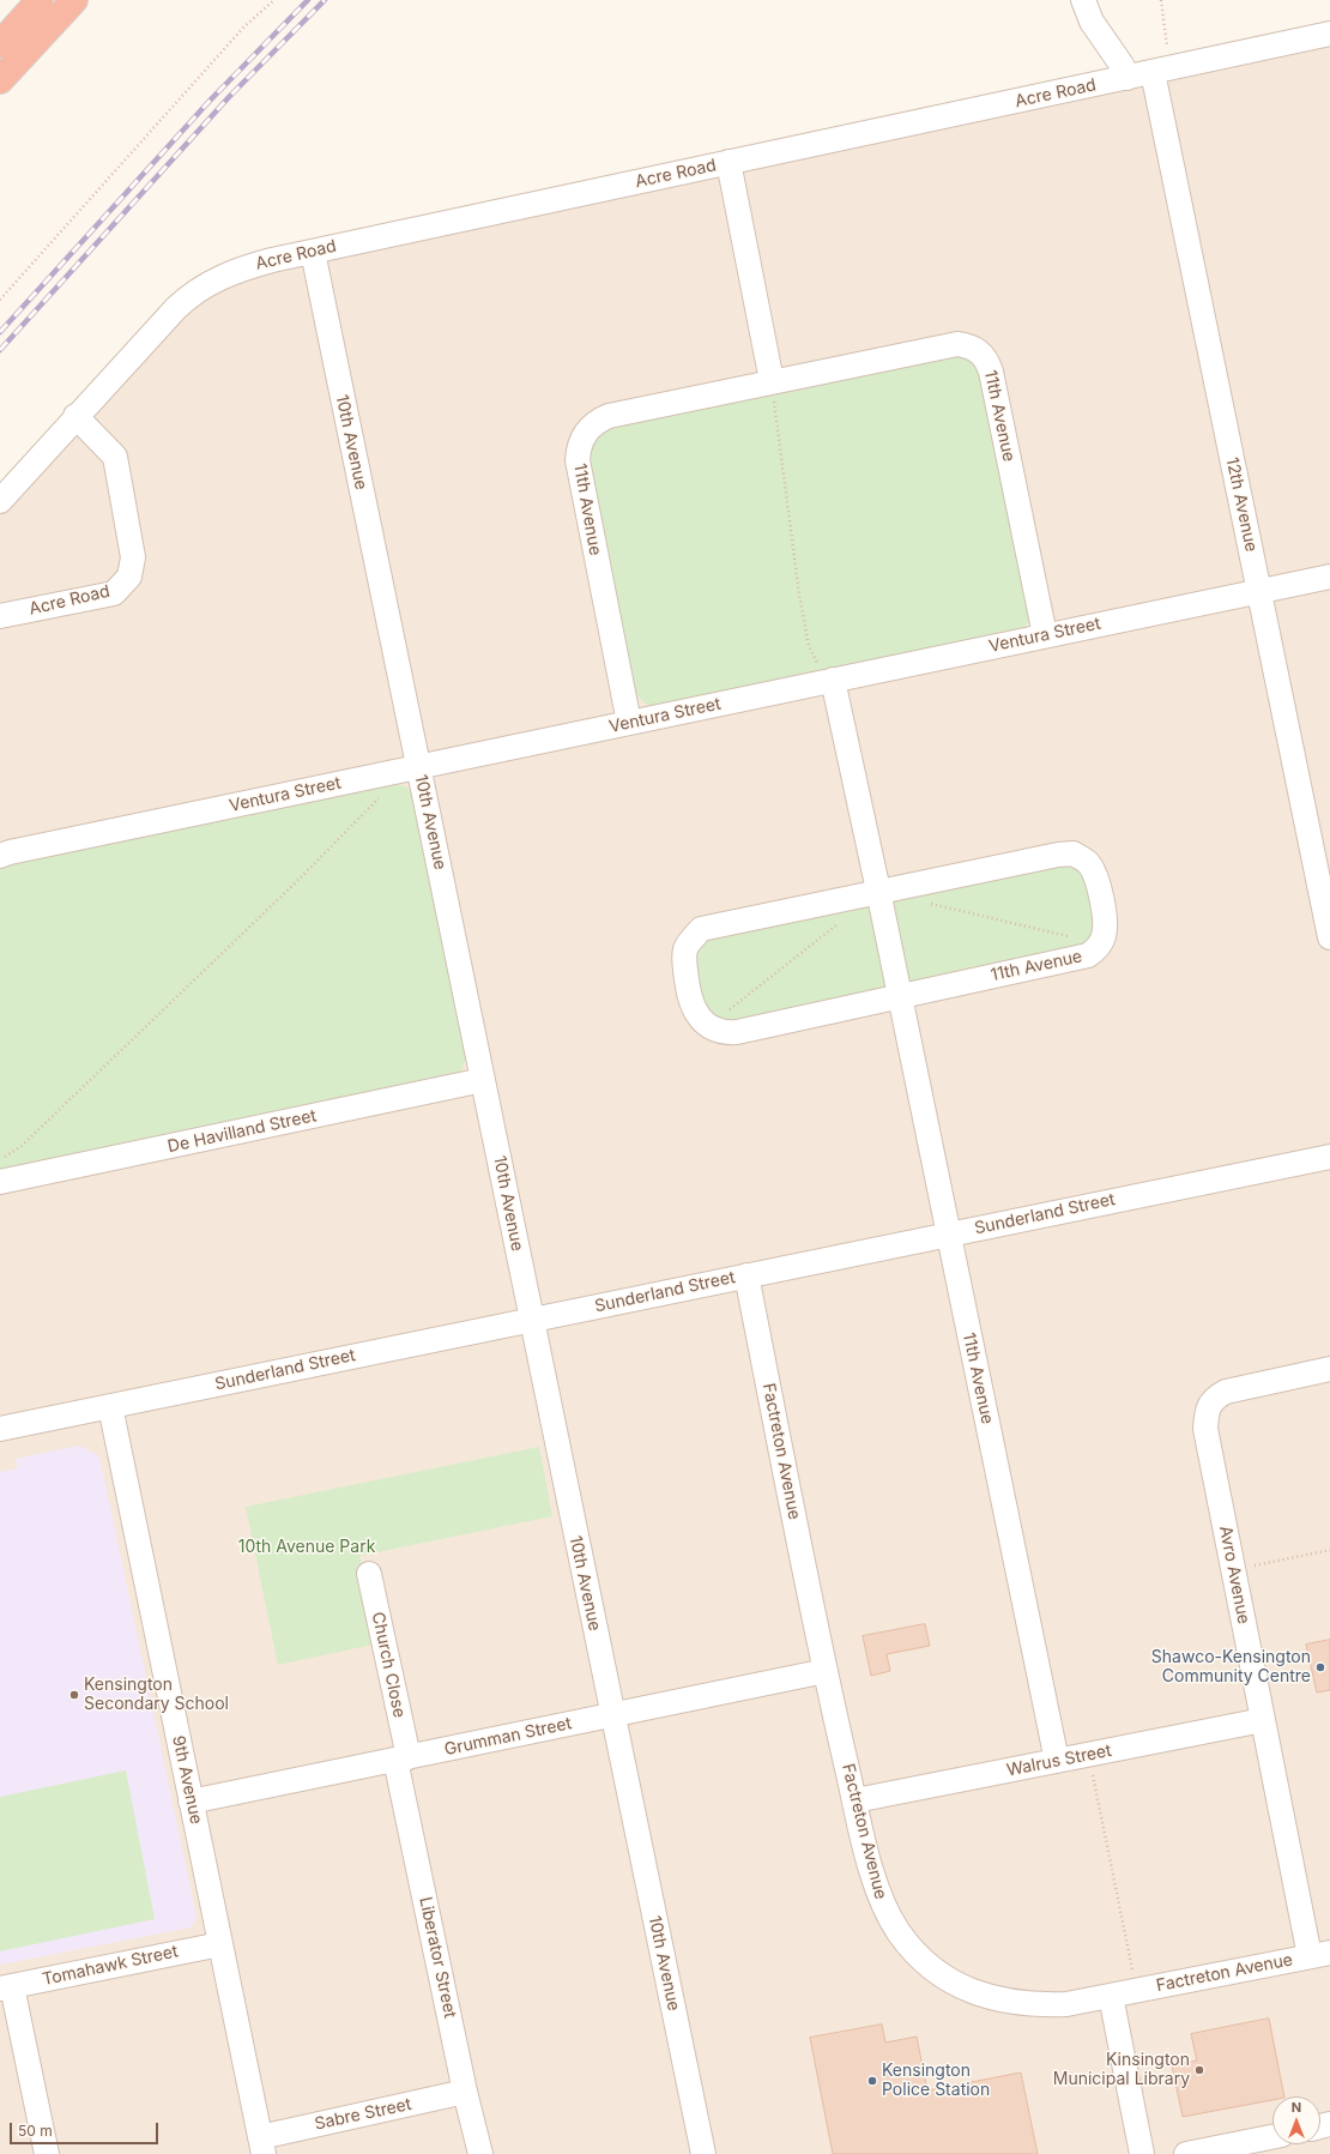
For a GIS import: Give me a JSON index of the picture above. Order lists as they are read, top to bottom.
{
  "streets": {
    "street": [
      "Acre Road",
      "11th Avenue",
      "10th Avenue",
      "12th Avenue",
      "Ventura Street",
      "De Havilland Street",
      "Sunderland Street",
      "Factreton Avenue",
      "Avro Avenue",
      "Church Close",
      "Grumman Street",
      "Walrus Street",
      "9th Avenue",
      "Liberator Street",
      "Tomahawk Street",
      "Sabre Street"
    ]
  },
  "crossings": [
    ["Acre Road", "10th Avenue"],
    ["Acre Road", "12th Avenue"],
    ["11th Avenue", "Ventura Street"],
    ["11th Avenue", "Sunderland Street"],
    ["11th Avenue", "Walrus Street"],
    ["10th Avenue", "Ventura Street"],
    ["10th Avenue", "De Havilland Street"],
    ["10th Avenue", "Sunderland Street"],
    ["10th Avenue", "Grumman Street"],
    ["12th Avenue", "Ventura Street"],
    ["Sunderland Street", "Factreton Avenue"],
    ["Sunderland Street", "9th Avenue"],
    ["Factreton Avenue", "Avro Avenue"],
    ["Factreton Avenue", "Grumman Street"],
    ["Factreton Avenue", "Walrus Street"],
    ["Avro Avenue", "Walrus Street"],
    ["Church Close", "Grumman Street"],
    ["Church Close", "Liberator Street"],
    ["Grumman Street", "9th Avenue"],
    ["Grumman Street", "Liberator Street"],
    ["9th Avenue", "Tomahawk Street"],
    ["9th Avenue", "Sabre Street"],
    ["Liberator Street", "Sabre Street"]
  ],
  "parks": ["10th Avenue Park"],
  "places": [
    "Shawco-Kensington Community Centre",
    "Kensington Secondary School",
    "Kinsington Municipal Library",
    "Kensington Police Station"
  ],
  "scale_bar": "50 m",
  "north": "top"
}
